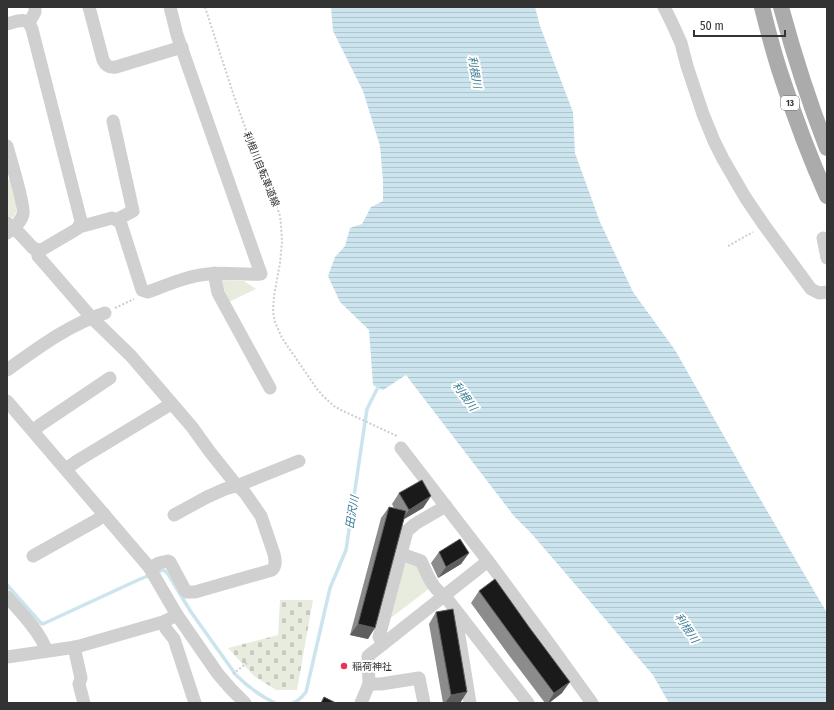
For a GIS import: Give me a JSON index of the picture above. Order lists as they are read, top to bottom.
{
  "streets": {
    "main road": ["13"],
    "path": ["利根川自転車道線"]
  },
  "water": ["利根川", "田沢川"],
  "places": ["稲荷神社"],
  "scale_bar": "50 m"
}
